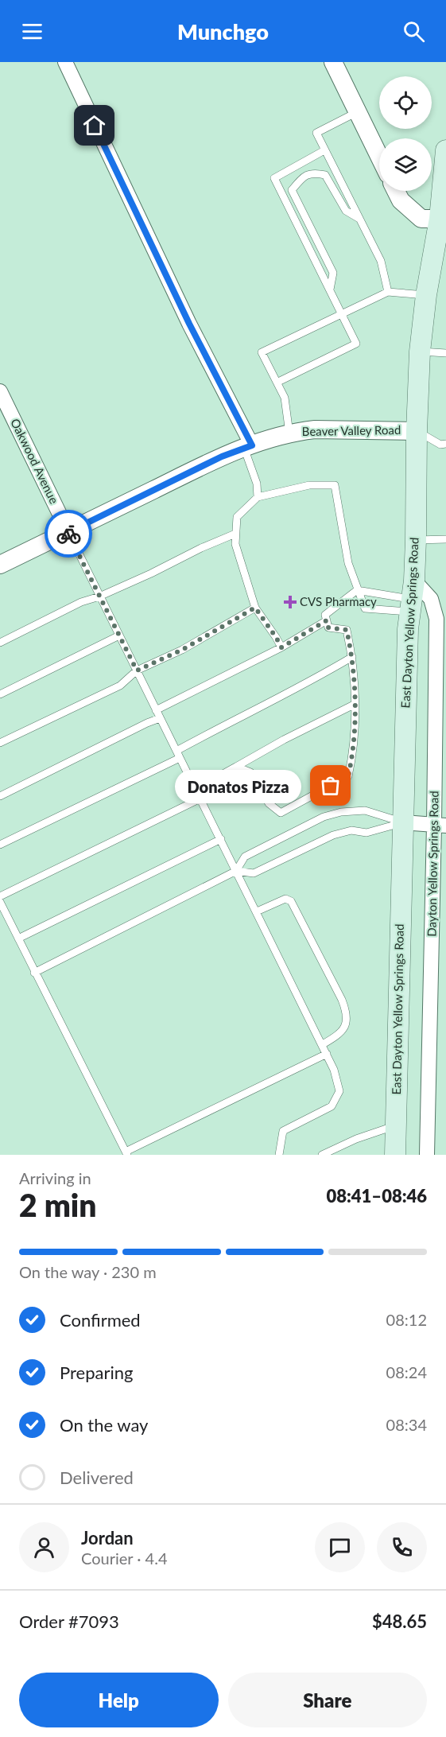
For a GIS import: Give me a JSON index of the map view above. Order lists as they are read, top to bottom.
{
  "streets": {
    "main road": ["East Dayton Yellow Springs Road"],
    "street": ["Beaver Valley Road", "Oakwood Avenue", "Dayton Yellow Springs Road"]
  },
  "crossings": [
    ["Beaver Valley Road", "Oakwood Avenue"],
    ["Beaver Valley Road", "East Dayton Yellow Springs Road"],
    ["East Dayton Yellow Springs Road", "Dayton Yellow Springs Road"]
  ],
  "places": {
    "health": ["CVS Pharmacy"],
    "other": ["Donatos Pizza"]
  },
  "page": {
    "header": "Munchgo",
    "bubble": "Donatos Pizza",
    "heading": ["2 min", "Arriving in", "08:41–08:46"],
    "panel": [
      "Jordan",
      "Courier · 4.4",
      "Order #7093",
      "$48.65"
    ],
    "bar": "On the way · 230 m",
    "list": [
      ["Confirmed", "08:12"],
      ["Preparing", "08:24"],
      ["On the way", "08:34"],
      "Delivered"
    ],
    "buttons": ["Help", "Share"]
  }
}
